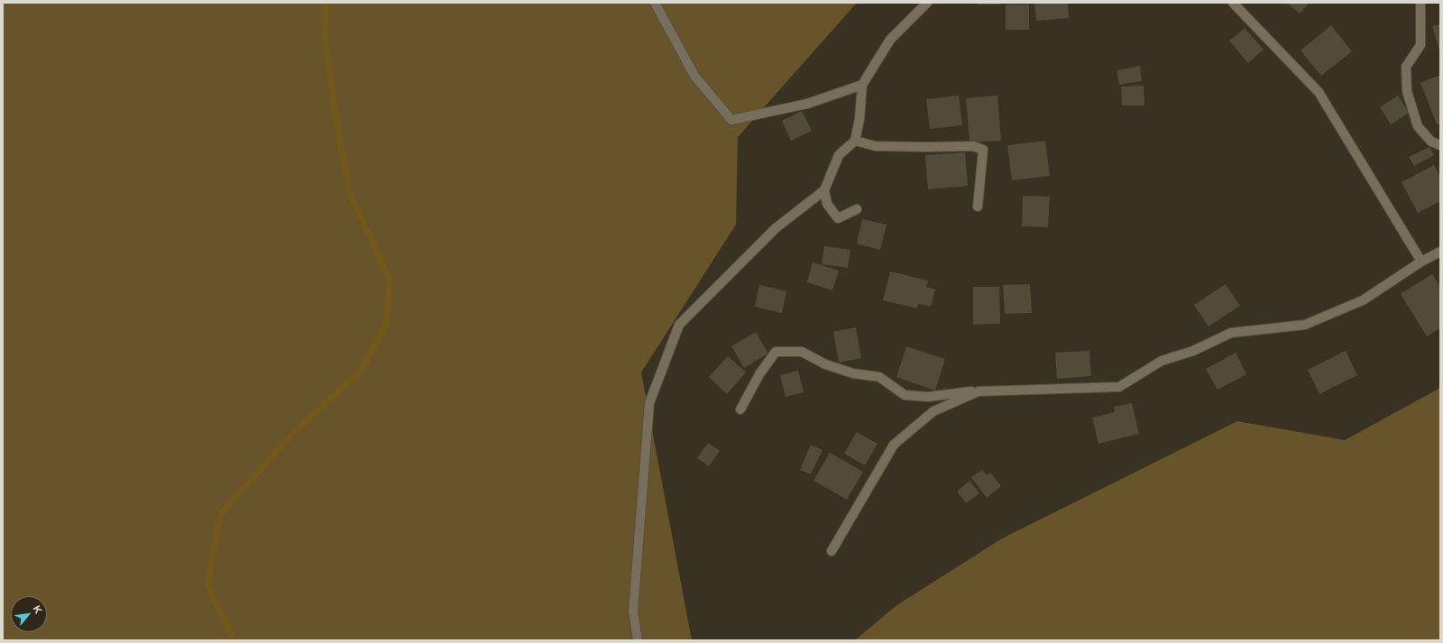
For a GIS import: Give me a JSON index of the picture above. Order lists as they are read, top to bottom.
{
  "north": "top right"
}
